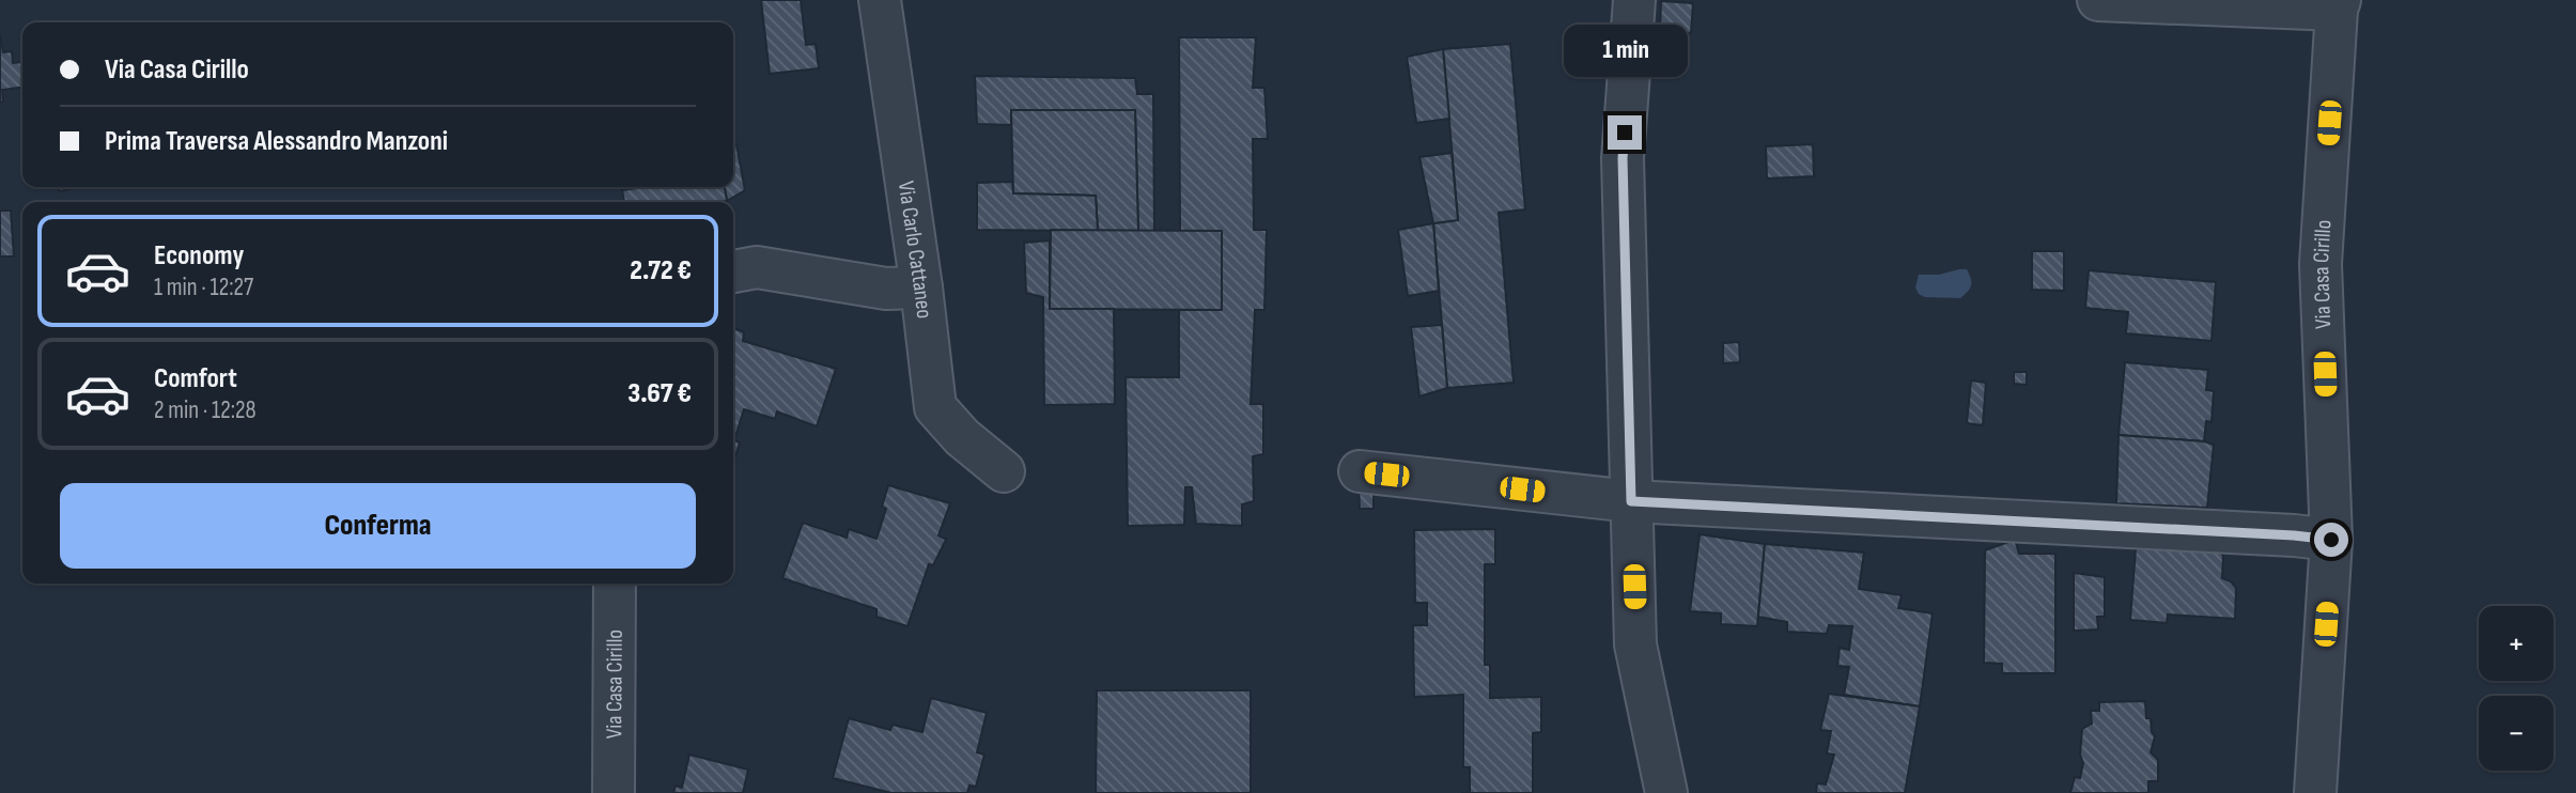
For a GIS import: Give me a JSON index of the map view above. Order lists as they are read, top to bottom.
{
  "streets": {
    "street": ["Via Carlo Cattaneo", "Via Casa Cirillo"]
  },
  "page": {
    "banner": ["Via Casa Cirillo", "Prima Traversa Alessandro Manzoni"],
    "bubble": "1 min",
    "list": [
      {
        "name": "Economy",
        "note": "1 min · 12:27",
        "value": "2.72 €"
      },
      {
        "name": "Comfort",
        "note": "2 min · 12:28",
        "value": "3.67 €"
      }
    ],
    "buttons": "Conferma",
    "map_buttons": ["+", "−"]
  }
}
